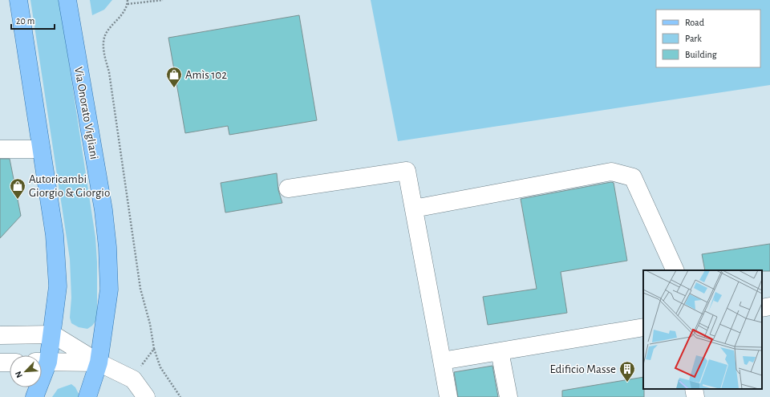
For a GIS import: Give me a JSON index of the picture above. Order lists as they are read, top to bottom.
{
  "streets": {
    "main road": ["Via Onorato Vigliani"]
  },
  "places": {
    "shop": ["Amìs 102", "Autoricambi Giorgio & Giorgio"],
    "building": ["Edificio Masse"]
  },
  "legend": ["Road", "Park", "Building"],
  "scale_bar": "20 m",
  "north": "bottom left"
}
